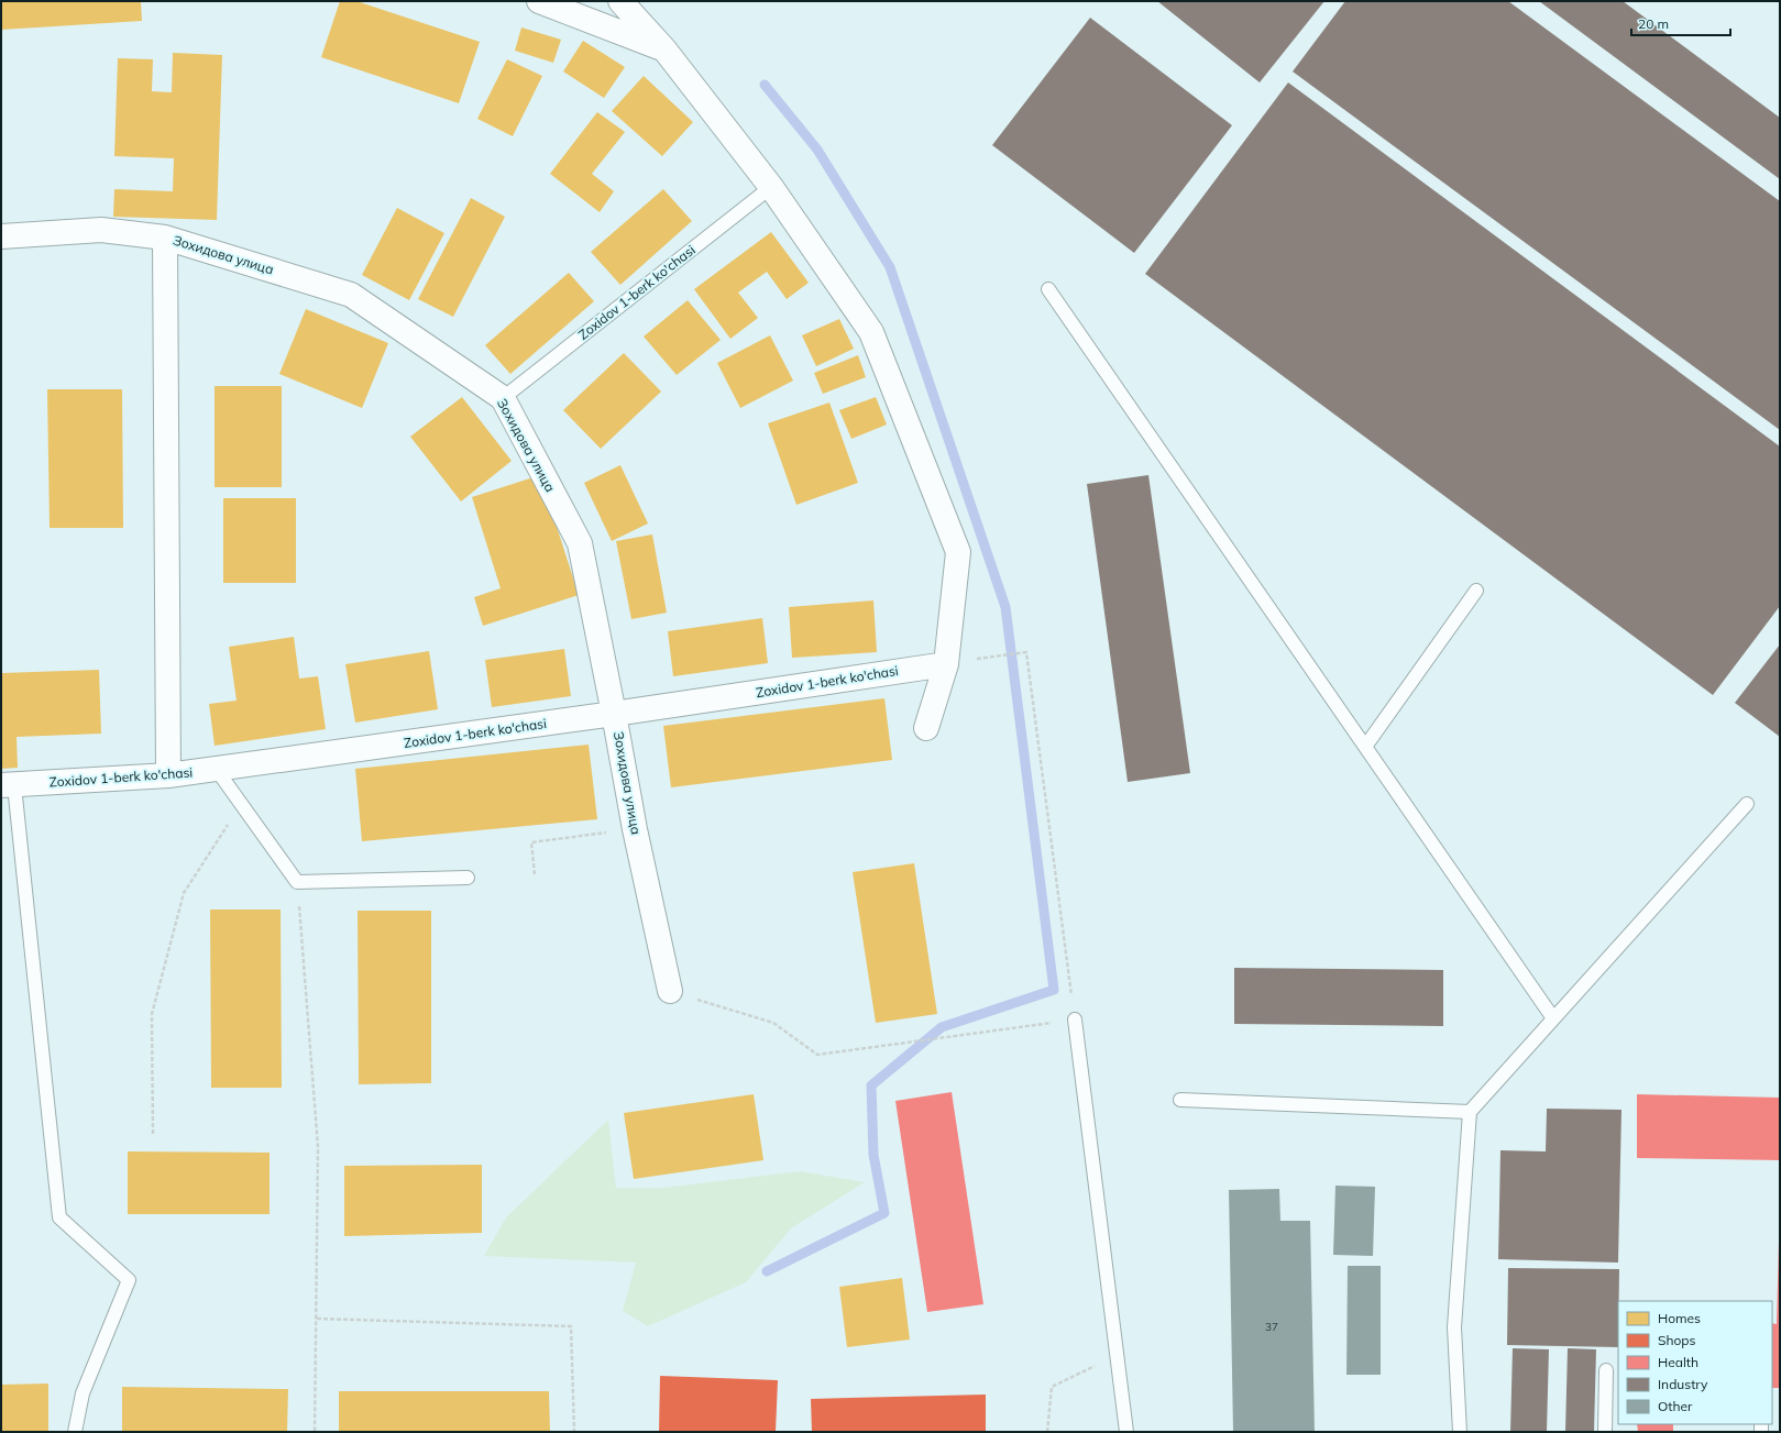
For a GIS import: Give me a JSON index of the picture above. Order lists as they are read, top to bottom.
{
  "streets": {
    "street": ["Зохидова улица", "Zoxidov 1-berk ko'chasi"]
  },
  "crossings": [
    ["Зохидова улица", "Zoxidov 1-berk ko'chasi"]
  ],
  "house_numbers": ["37"],
  "legend": [
    "Homes",
    "Shops",
    "Health",
    "Industry",
    "Other"
  ],
  "scale_bar": "20 m"
}
